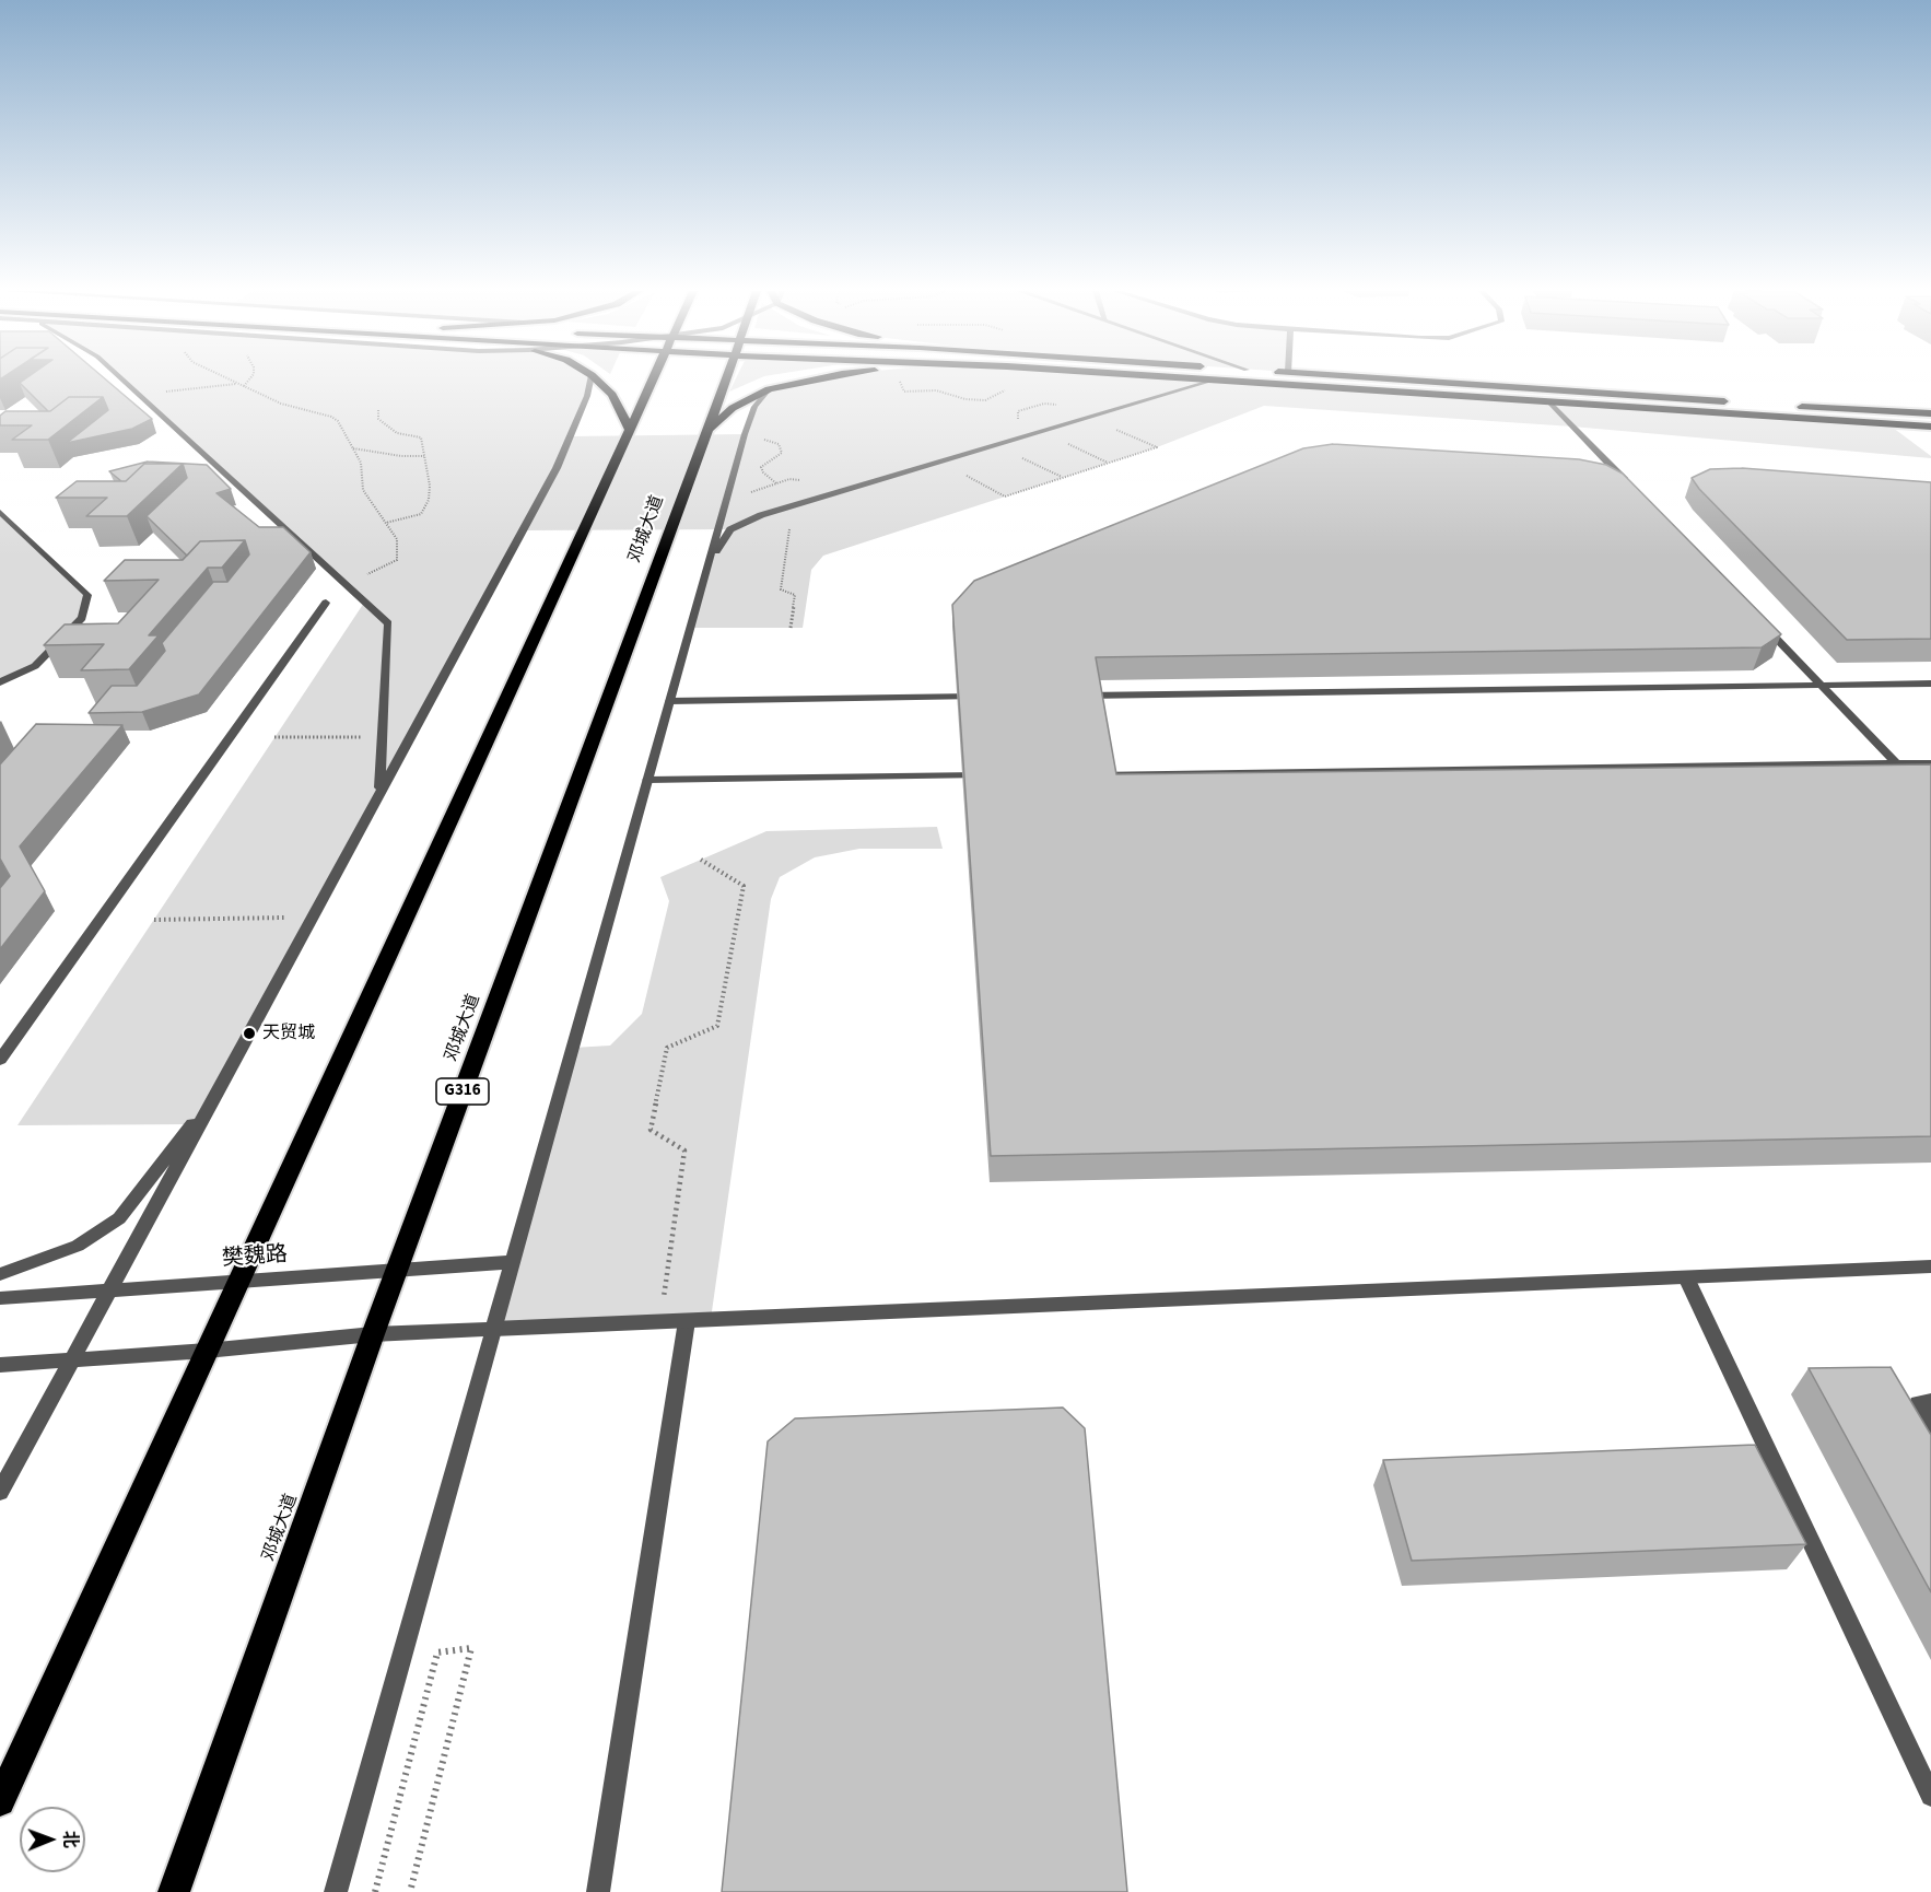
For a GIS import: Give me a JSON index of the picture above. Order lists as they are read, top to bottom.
{
  "streets": {
    "highway": ["邓城大道", "G316"],
    "street": ["樊魏路"]
  },
  "crossings": [
    ["邓城大道", "樊魏路"]
  ],
  "places": ["天贸城"],
  "north": "right"
}
